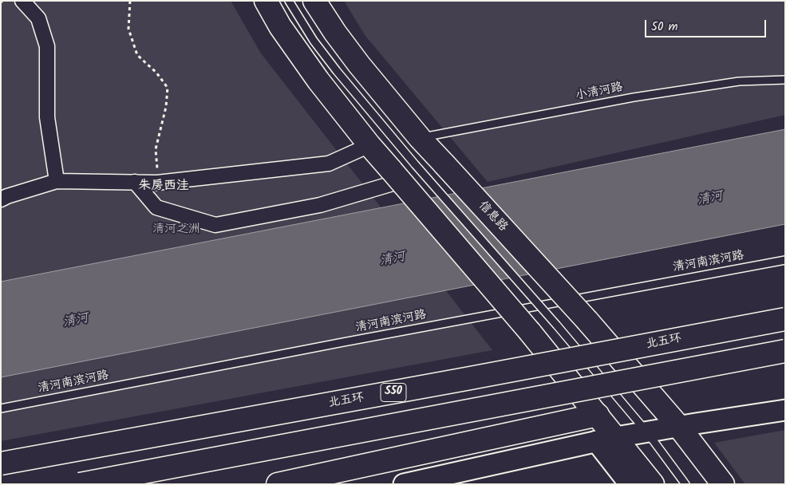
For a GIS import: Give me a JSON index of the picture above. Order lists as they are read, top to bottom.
{
  "streets": {
    "main road": ["信息路", "北五环", "S50"],
    "lane": ["小清河路", "清河南滨河路"]
  },
  "crossings": [
    ["小清河路", "信息路"]
  ],
  "districts": ["朱房西洼"],
  "water": ["清河"],
  "parks": ["清河之洲"],
  "scale_bar": "50 m"
}
